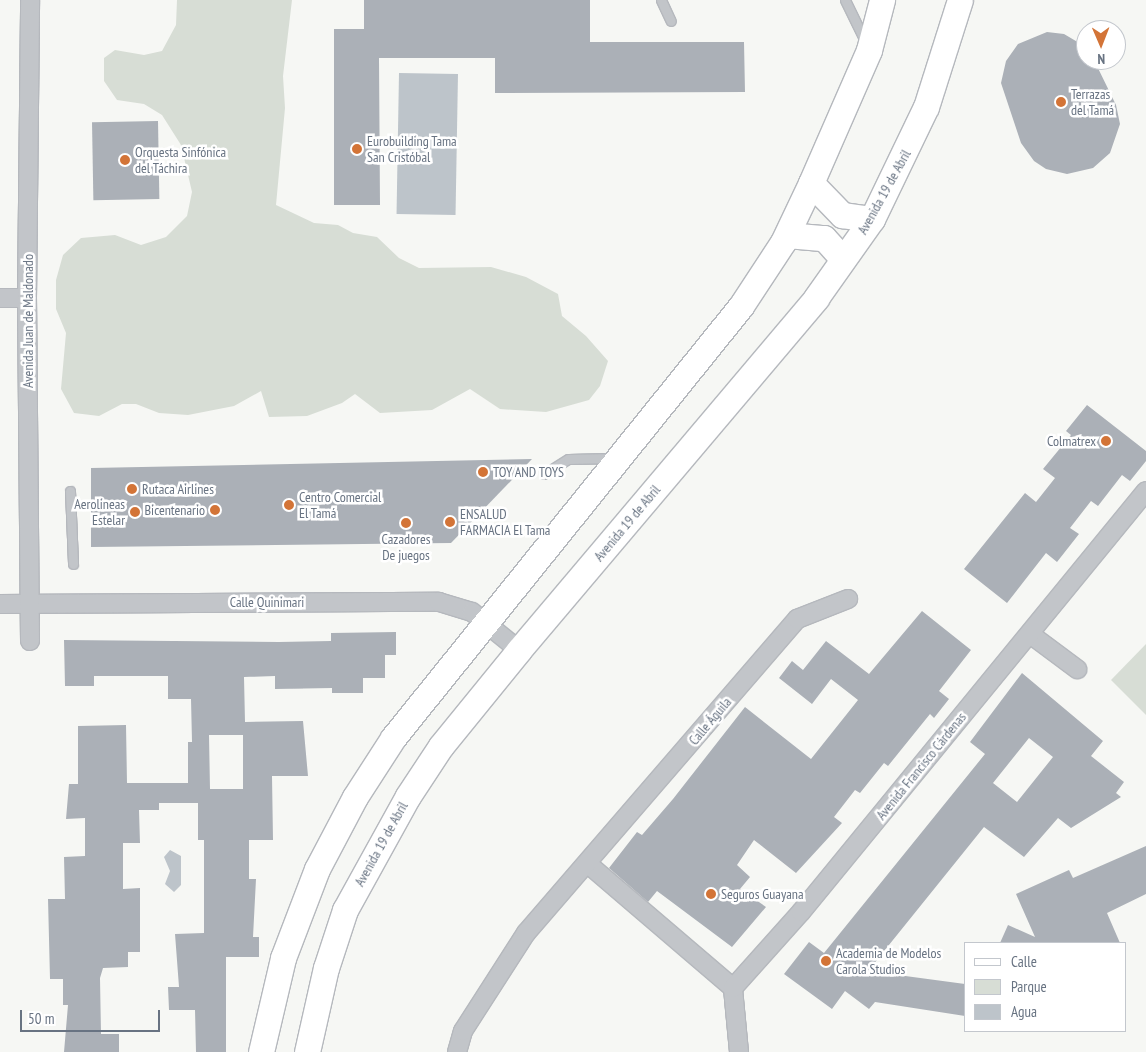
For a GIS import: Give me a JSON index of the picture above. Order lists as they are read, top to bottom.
{
  "streets": {
    "main road": ["Avenida 19 de Abril"],
    "street": [
      "Avenida Juan de Maldonado",
      "Calle Quinimari",
      "Calle Águila",
      "Avenida Francisco Cárdenas"
    ]
  },
  "crossings": [
    ["Avenida 19 de Abril", "Calle Quinimari"],
    ["Avenida Juan de Maldonado", "Calle Quinimari"]
  ],
  "places": [
    "Terrazas del Tamá",
    "Eurobuilding Tama San Cristóbal",
    "Orquesta Sinfónica del Táchira",
    "Colmatrex",
    "TOY AND TOYS",
    "Rutaca Airlines",
    "Centro Comercial El Tamá",
    "Bicentenario",
    "Aerolineas Estelar",
    "ENSALUD FARMACIA El Tama",
    "Cazadores De juegos",
    "Seguros Guayana",
    "Academia de Modelos Carola Studios"
  ],
  "legend": ["Calle", "Parque", "Agua"],
  "scale_bar": "50 m",
  "north": "bottom"
}
